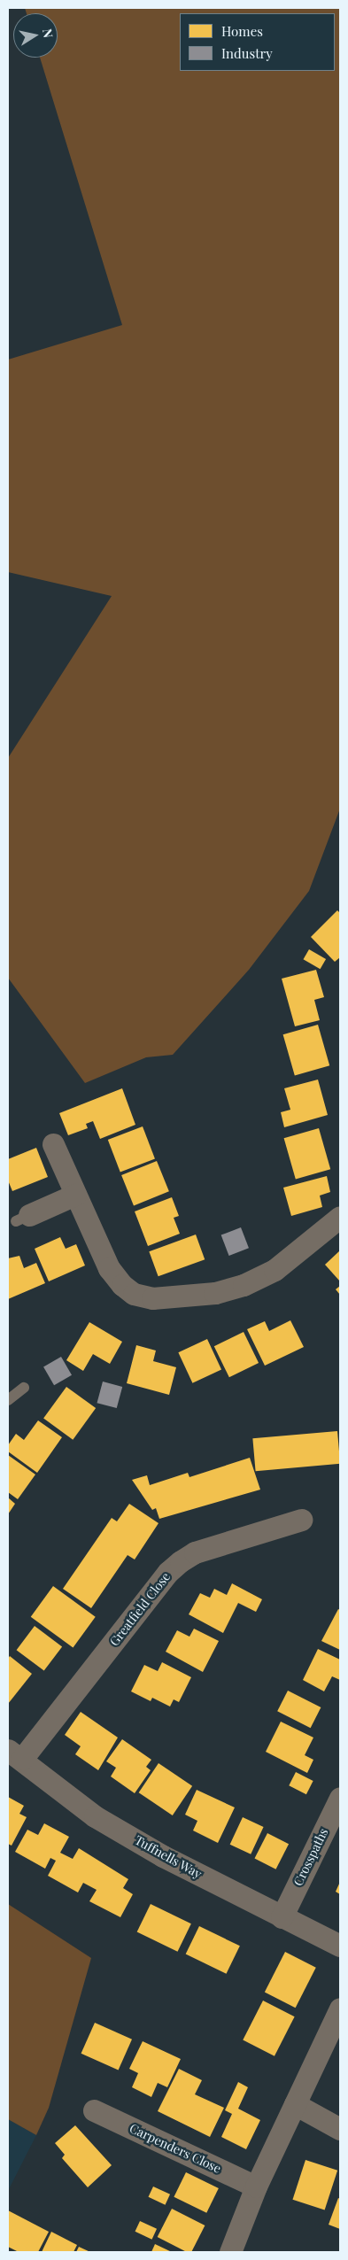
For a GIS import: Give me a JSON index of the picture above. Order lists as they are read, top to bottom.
{
  "streets": {
    "street": [
      "Greatfield Close",
      "Tuffnells Way",
      "Crosspaths",
      "Carpenders Close"
    ]
  },
  "crossings": [
    ["Greatfield Close", "Tuffnells Way"],
    ["Tuffnells Way", "Crosspaths"]
  ],
  "legend": ["Homes", "Industry"],
  "north": "right"
}
